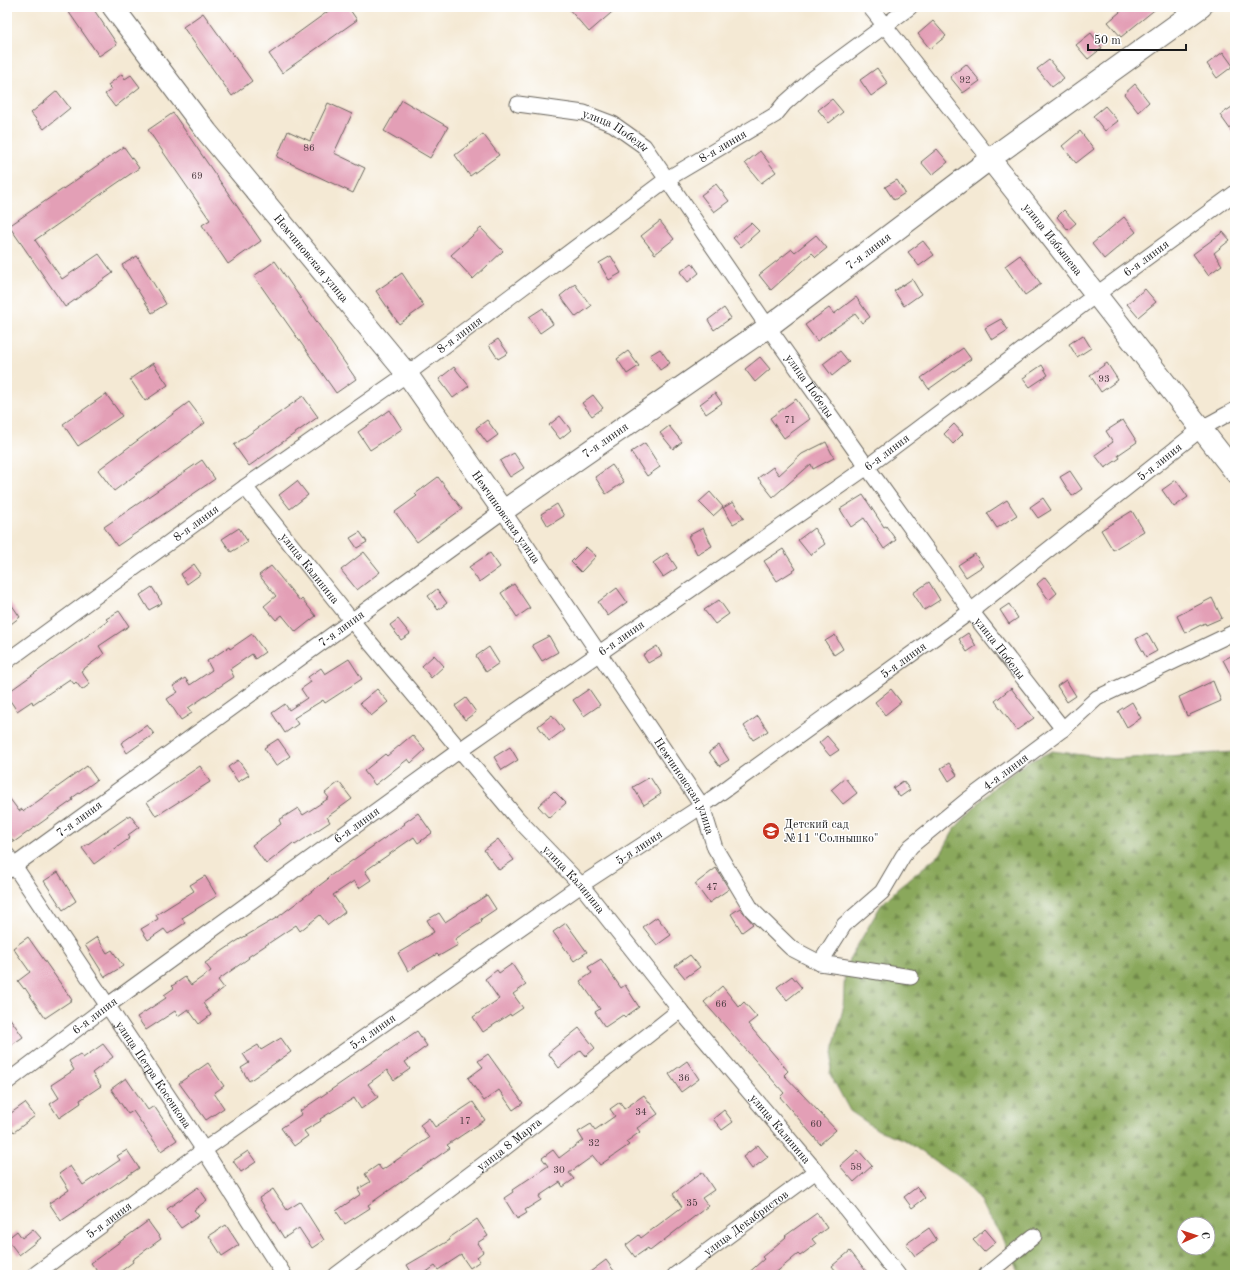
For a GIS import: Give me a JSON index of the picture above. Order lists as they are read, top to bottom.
{
  "streets": {
    "main road": ["улица Избышева", "7-я линия", "Немчиновская улица"],
    "street": [
      "улица Победы",
      "8-я линия",
      "6-я линия",
      "5-я линия",
      "улица Калинина",
      "4-я линия",
      "улица Петра Косенкова",
      "улица 8 Марта",
      "улица Декабристов"
    ]
  },
  "crossings": [
    ["улица Победы", "8-я линия"],
    ["улица Победы", "7-я линия"],
    ["улица Победы", "6-я линия"],
    ["улица Победы", "5-я линия"],
    ["улица Победы", "4-я линия"],
    ["8-я линия", "улица Избышева"],
    ["8-я линия", "Немчиновская улица"],
    ["8-я линия", "улица Калинина"],
    ["улица Избышева", "7-я линия"],
    ["улица Избышева", "6-я линия"],
    ["улица Избышева", "5-я линия"],
    ["7-я линия", "Немчиновская улица"],
    ["7-я линия", "улица Калинина"],
    ["7-я линия", "улица Петра Косенкова"],
    ["Немчиновская улица", "6-я линия"],
    ["Немчиновская улица", "5-я линия"],
    ["Немчиновская улица", "4-я линия"],
    ["6-я линия", "улица Калинина"],
    ["6-я линия", "улица Петра Косенкова"],
    ["5-я линия", "улица Калинина"],
    ["5-я линия", "улица Петра Косенкова"],
    ["улица Калинина", "улица 8 Марта"],
    ["улица Калинина", "улица Декабристов"]
  ],
  "places": {
    "school or university": ["Детский сад №11 \"Солнышко\""]
  },
  "house_numbers": [
    "92",
    "86",
    "69",
    "93",
    "71",
    "47",
    "66",
    "36",
    "34",
    "17",
    "60",
    "32",
    "58",
    "30",
    "35"
  ],
  "scale_bar": "50 m",
  "north": "right"
}
